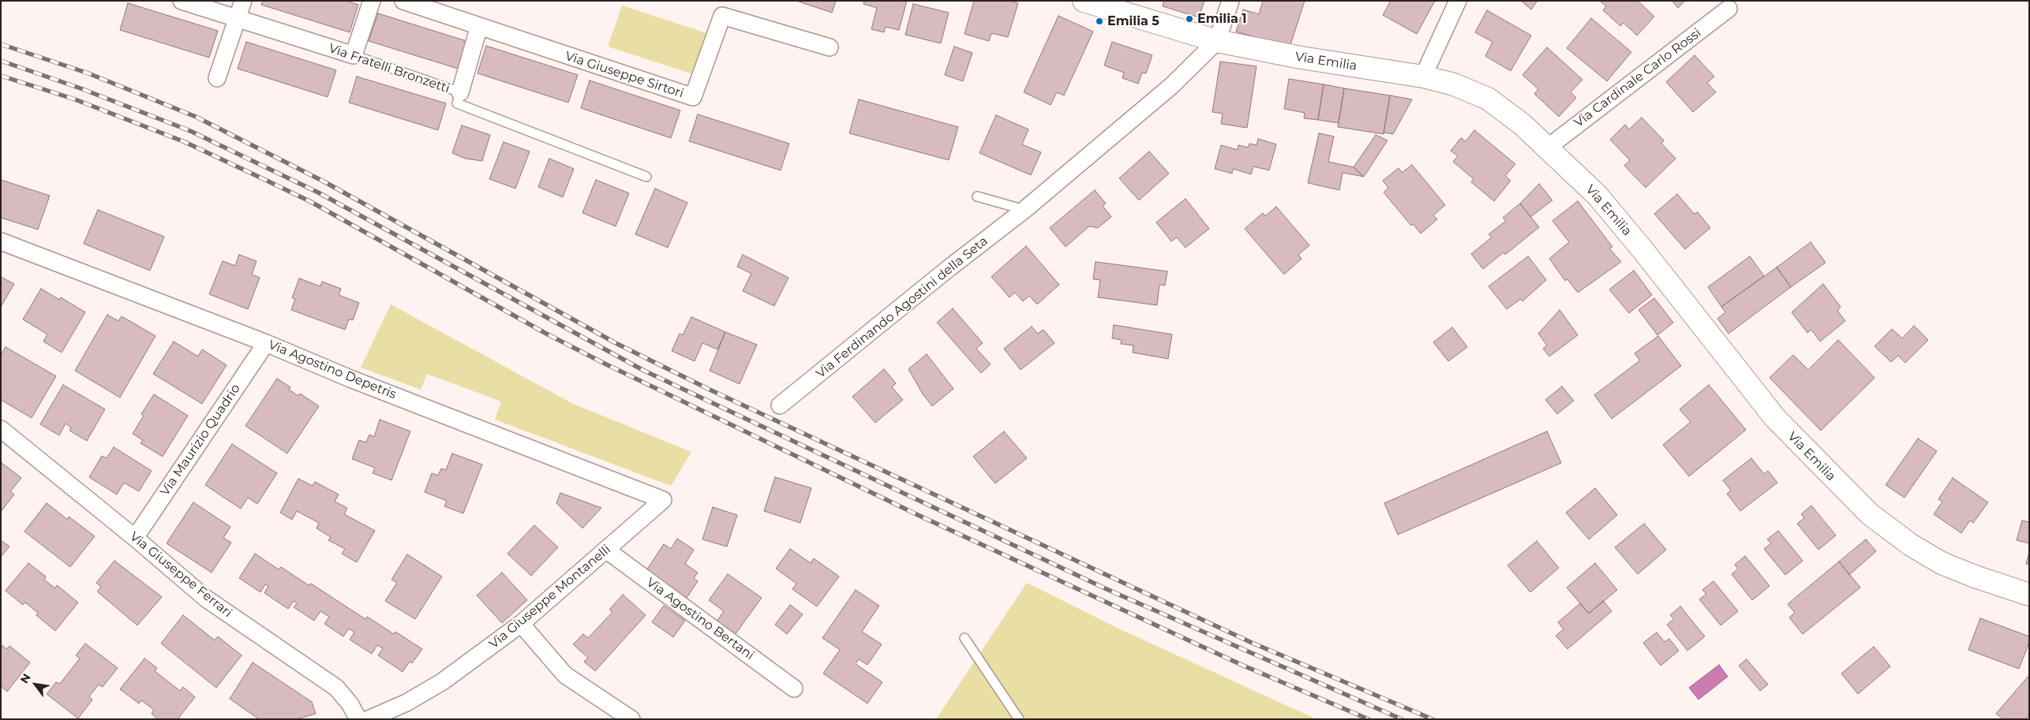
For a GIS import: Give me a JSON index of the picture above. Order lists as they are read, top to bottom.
{
  "streets": {
    "main road": ["Via Emilia"],
    "street": [
      "Via Fratelli Bronzetti",
      "Via Giuseppe Sirtori",
      "Via Cardinale Carlo Rossi",
      "Via Ferdinando Agostini della Seta",
      "Via Agostino Depetris",
      "Via Maurizio Quadrio",
      "Via Giuseppe Ferrari",
      "Via Giuseppe Montanelli",
      "Via Agostino Bertani"
    ]
  },
  "crossings": [
    ["Via Emilia", "Via Cardinale Carlo Rossi"],
    ["Via Emilia", "Via Ferdinando Agostini della Seta"],
    ["Via Agostino Depetris", "Via Maurizio Quadrio"],
    ["Via Agostino Depetris", "Via Giuseppe Montanelli"],
    ["Via Maurizio Quadrio", "Via Giuseppe Ferrari"],
    ["Via Giuseppe Montanelli", "Via Agostino Bertani"]
  ],
  "places": ["Emilia 1", "Emilia 5"],
  "north": "top left"
}
